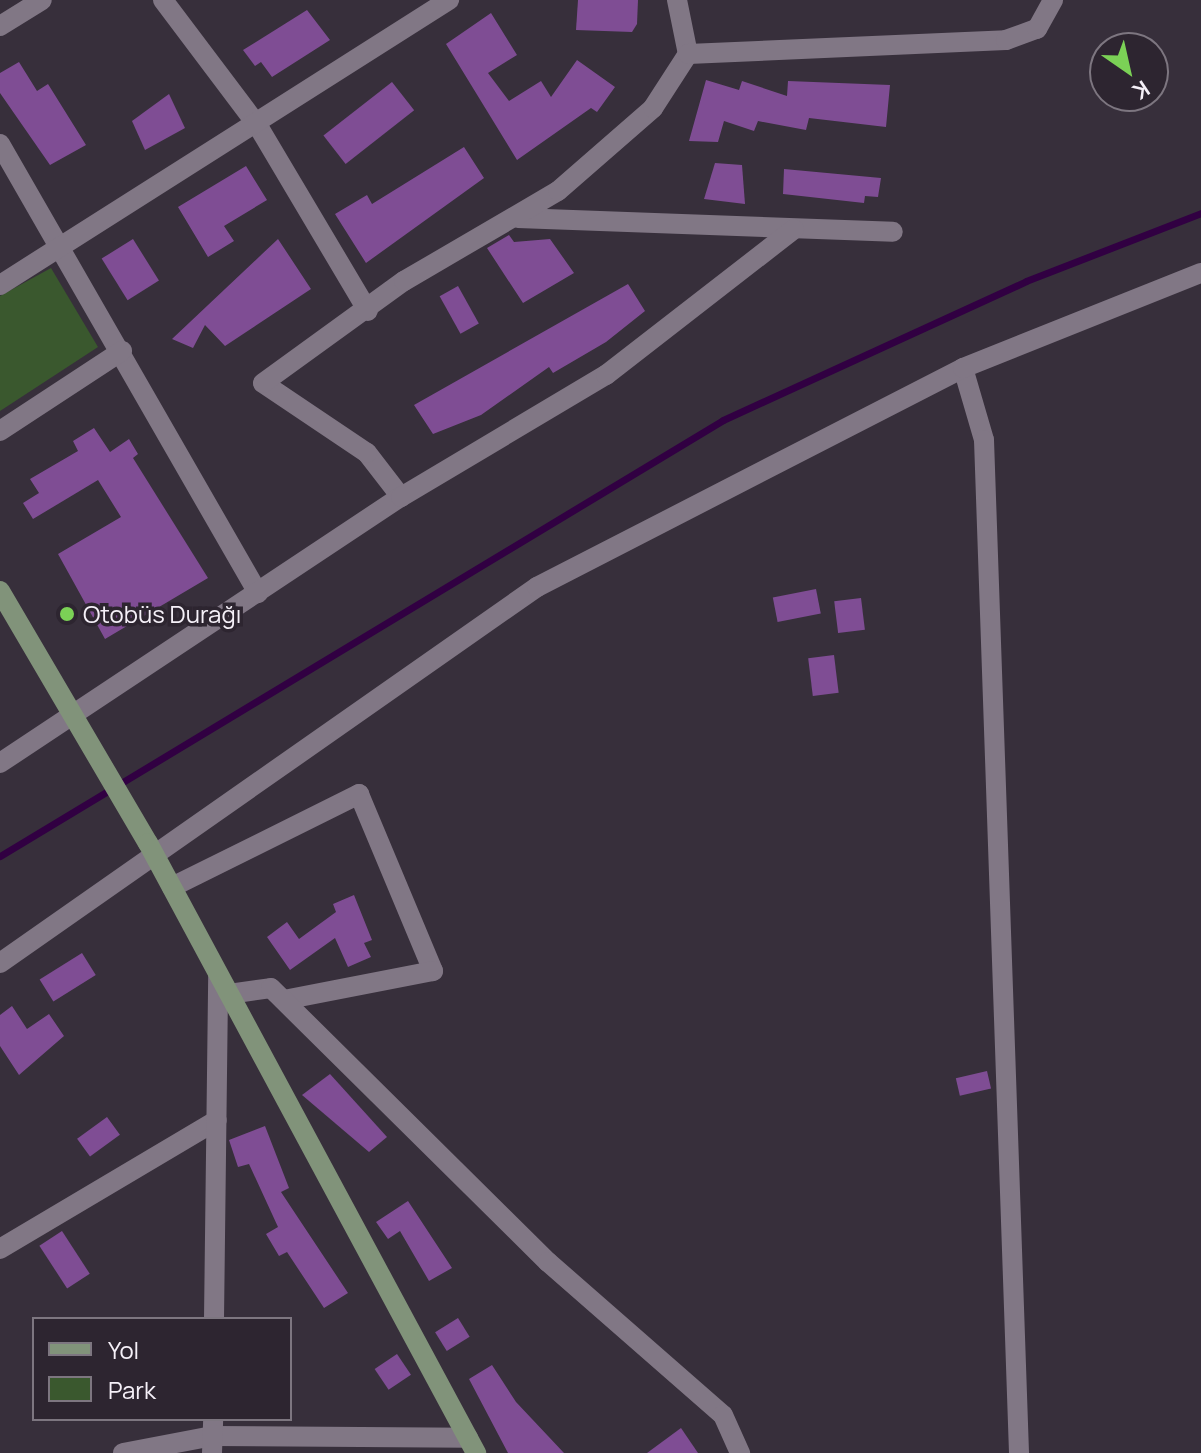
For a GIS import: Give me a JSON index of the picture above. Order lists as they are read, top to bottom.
{
  "places": ["Otobüs Durağı"],
  "legend": ["Yol", "Park"],
  "north": "bottom right"
}
